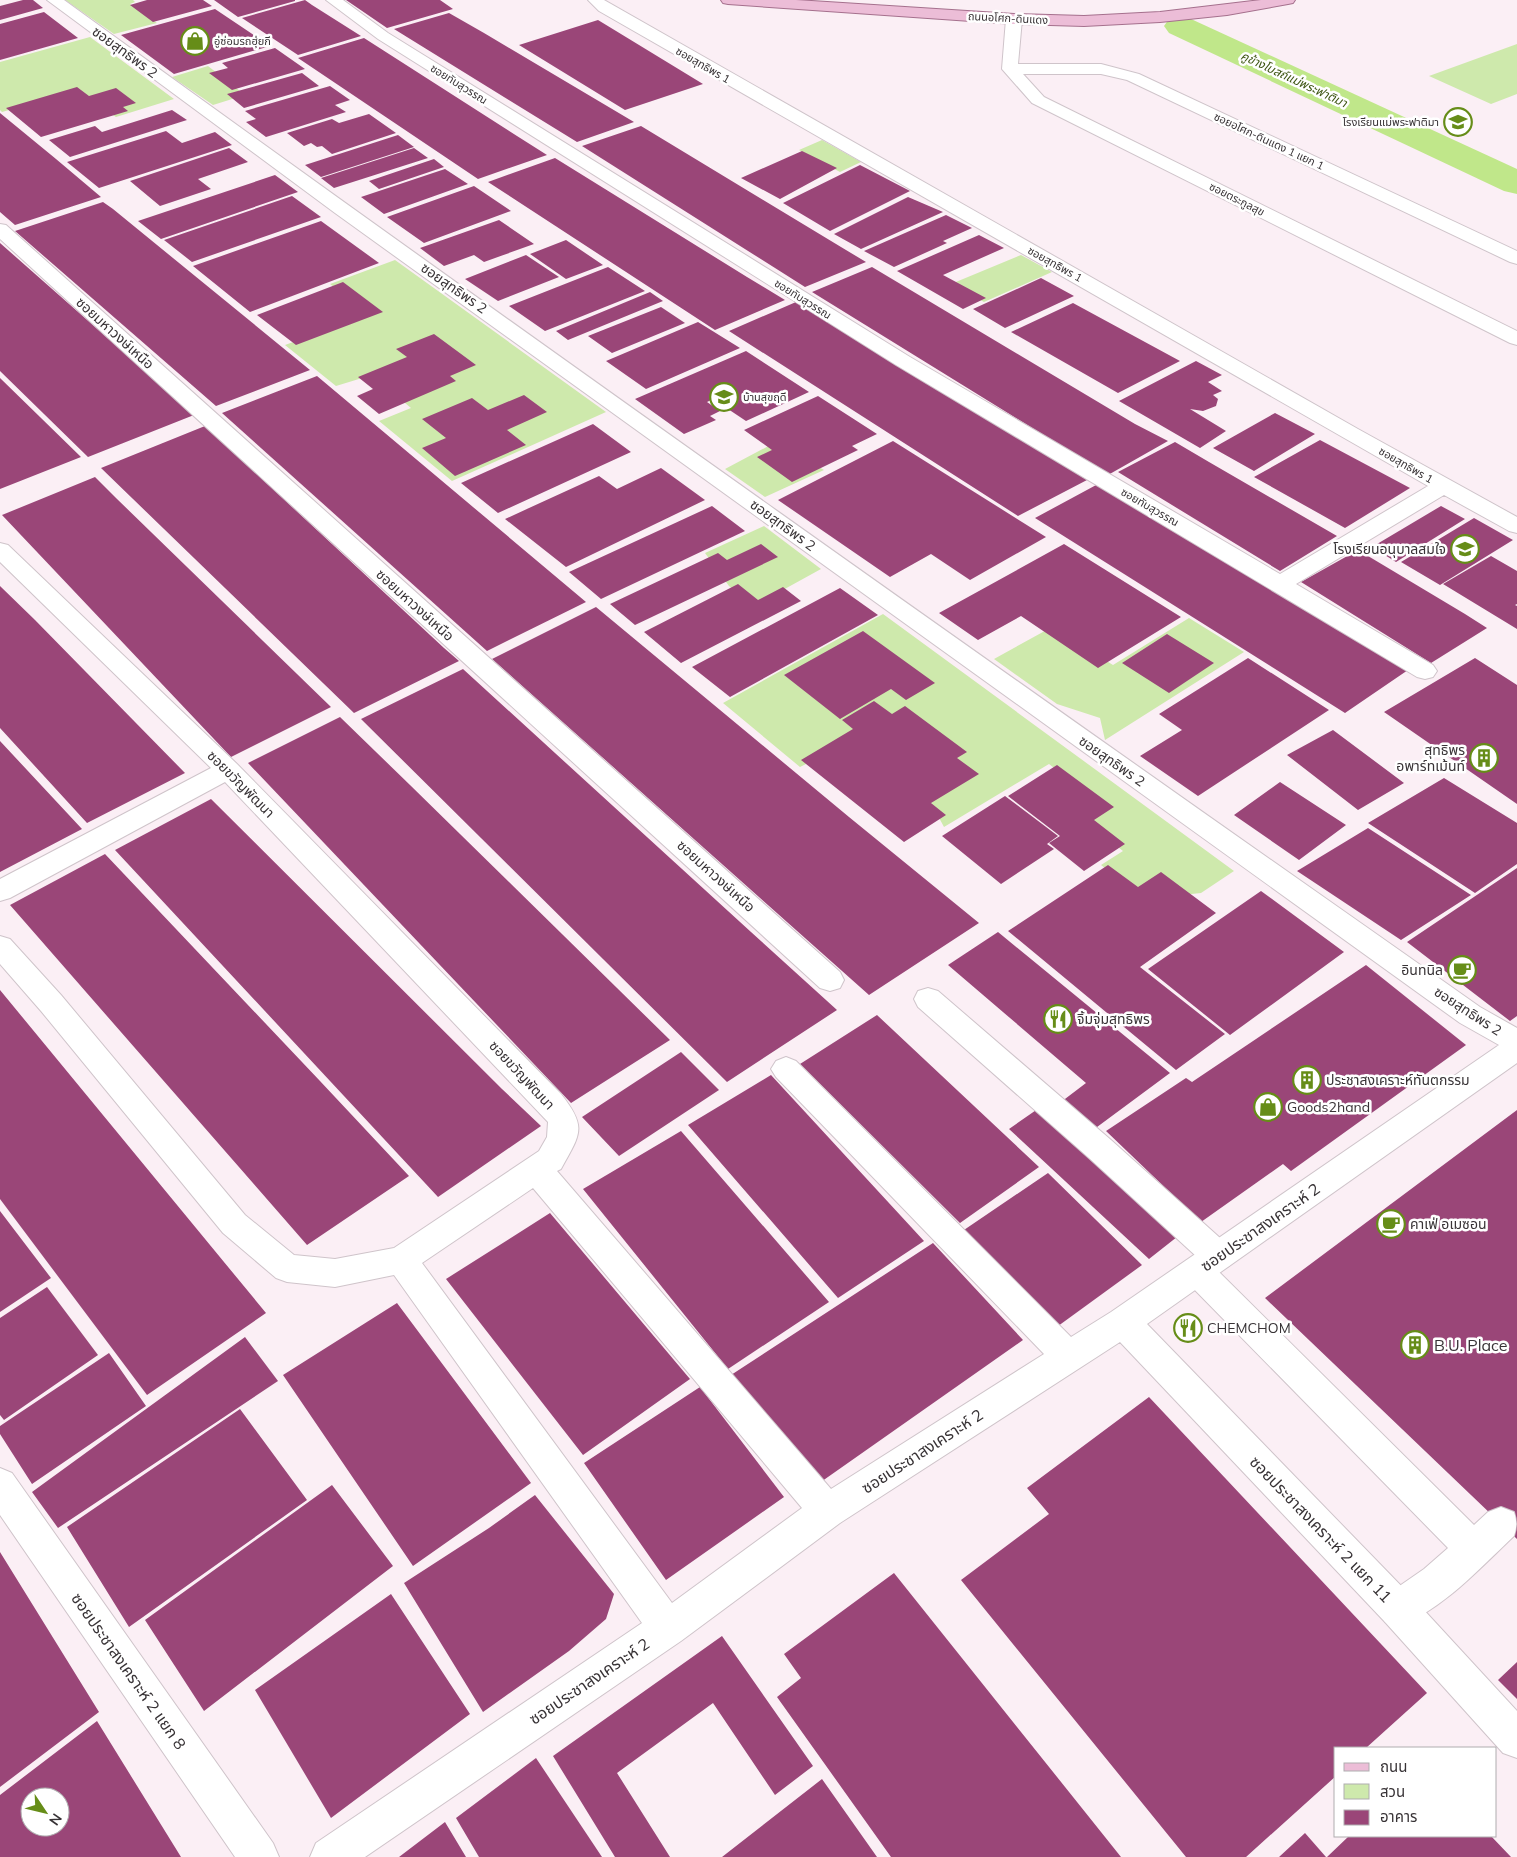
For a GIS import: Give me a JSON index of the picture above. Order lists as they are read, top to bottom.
{
  "streets": {
    "main road": ["ถนนอโศก-ดินแดง"],
    "street": [
      "ซอยสุทธิพร 2",
      "ซอยสุทธิพร 1",
      "ซอยทับสุวรรณ",
      "ซอยอโศก-ดินแดง 1 แยก 1",
      "ซอยตระกูลสุข",
      "ซอยมหาวงษ์เหนือ",
      "ซอยขวัญพัฒนา",
      "ซอยประชาสงเคราะห์ 2",
      "ซอยประชาสงเคราะห์ 2 แยก 11",
      "ซอยประชาสงเคราะห์ 2 แยก 8"
    ]
  },
  "crossings": [
    ["ซอยอโศก-ดินแดง 1 แยก 1", "ซอยตระกูลสุข"],
    ["ซอยประชาสงเคราะห์ 2", "ซอยประชาสงเคราะห์ 2 แยก 11"]
  ],
  "water": ["คูข้างโบสถ์แม่พระฟาติมา"],
  "places": {
    "shop": ["อู่ซ่อมรถฮุ่ยกี", "Goods2hand"],
    "school or university": ["โรงเรียนแม่พระฟาติมา", "บ้านสุขฤดี", "โรงเรียนอนุบาลสมใจ"],
    "building": ["สุทธิพร อพาร์ทเม้นท์", "ประชาสงเคราะห์ทันตกรรม", "B.U. Place"],
    "cafe": ["อินทนิล", "คาเฟ่ อเมซอน"],
    "restaurant": ["จิ้มจุ่มสุทธิพร", "CHEMCHOM"]
  },
  "legend": ["ถนน", "สวน", "อาคาร"],
  "north": "bottom right"
}
